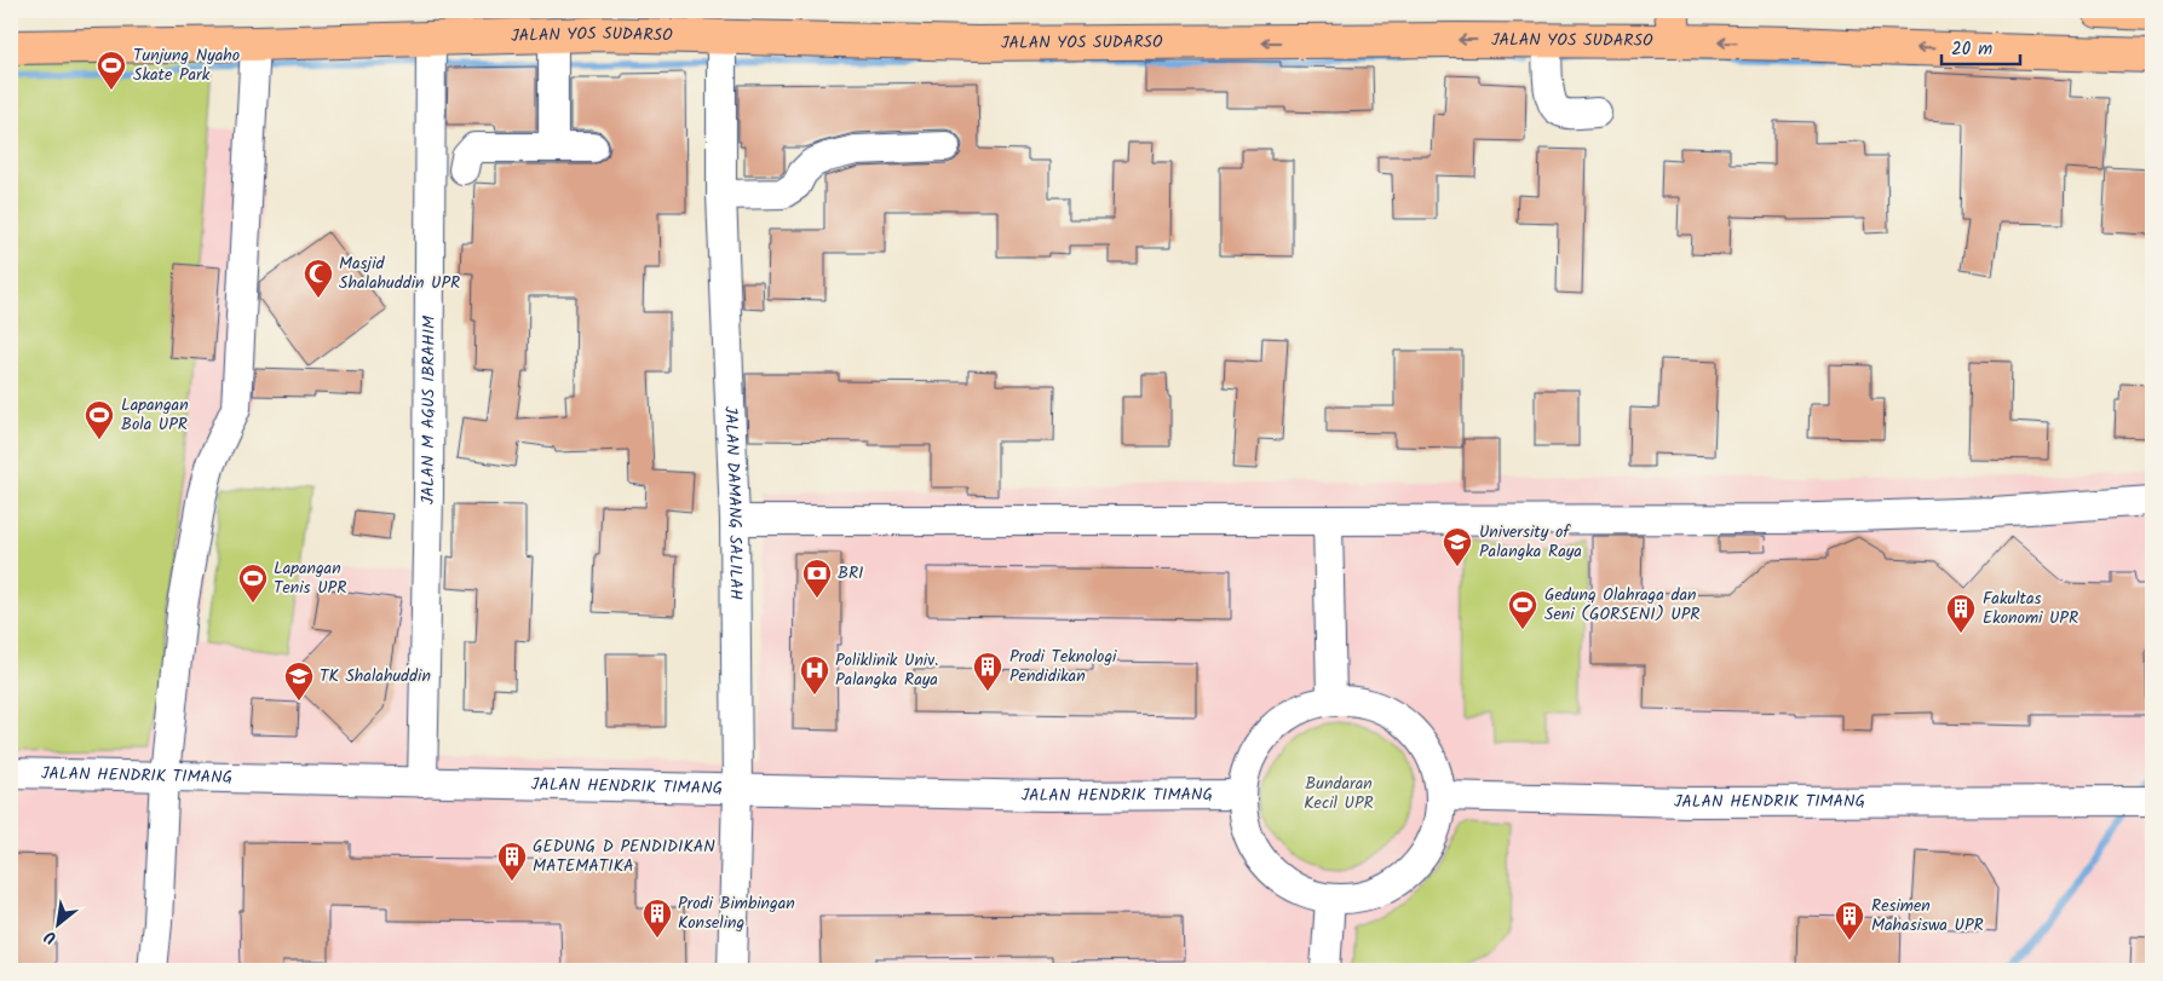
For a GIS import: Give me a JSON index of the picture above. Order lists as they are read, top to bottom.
{
  "streets": {
    "main road": ["JALAN YOS SUDARSO"],
    "street": ["JALAN M AGUS IBRAHIM", "JALAN DAMANG SALILAH", "JALAN HENDRIK TIMANG"]
  },
  "crossings": [
    ["JALAN YOS SUDARSO", "JALAN M AGUS IBRAHIM"],
    ["JALAN YOS SUDARSO", "JALAN DAMANG SALILAH"],
    ["JALAN M AGUS IBRAHIM", "JALAN HENDRIK TIMANG"],
    ["JALAN DAMANG SALILAH", "JALAN HENDRIK TIMANG"]
  ],
  "one_way": ["JALAN YOS SUDARSO"],
  "parks": ["Bundaran Kecil UPR"],
  "places": {
    "sports": [
      "Tunjung Nyaho Skate Park",
      "Lapangan Bola UPR",
      "Lapangan Tenis UPR",
      "Gedung Olahraga dan Seni (GORSENI) UPR"
    ],
    "mosque": ["Masjid Shalahuddin UPR"],
    "school or university": ["University of Palangka Raya", "TK Shalahuddin"],
    "bank": ["BRI"],
    "building": [
      "Fakultas Ekonomi UPR",
      "Prodi Teknologi Pendidikan",
      "GEDUNG D PENDIDIKAN MATEMATIKA",
      "Prodi Bimbingan Konseling",
      "Resimen Mahasiswa UPR"
    ],
    "hospital": ["Poliklinik Univ. Palangka Raya"]
  },
  "scale_bar": "20 m",
  "north": "bottom left"
}
